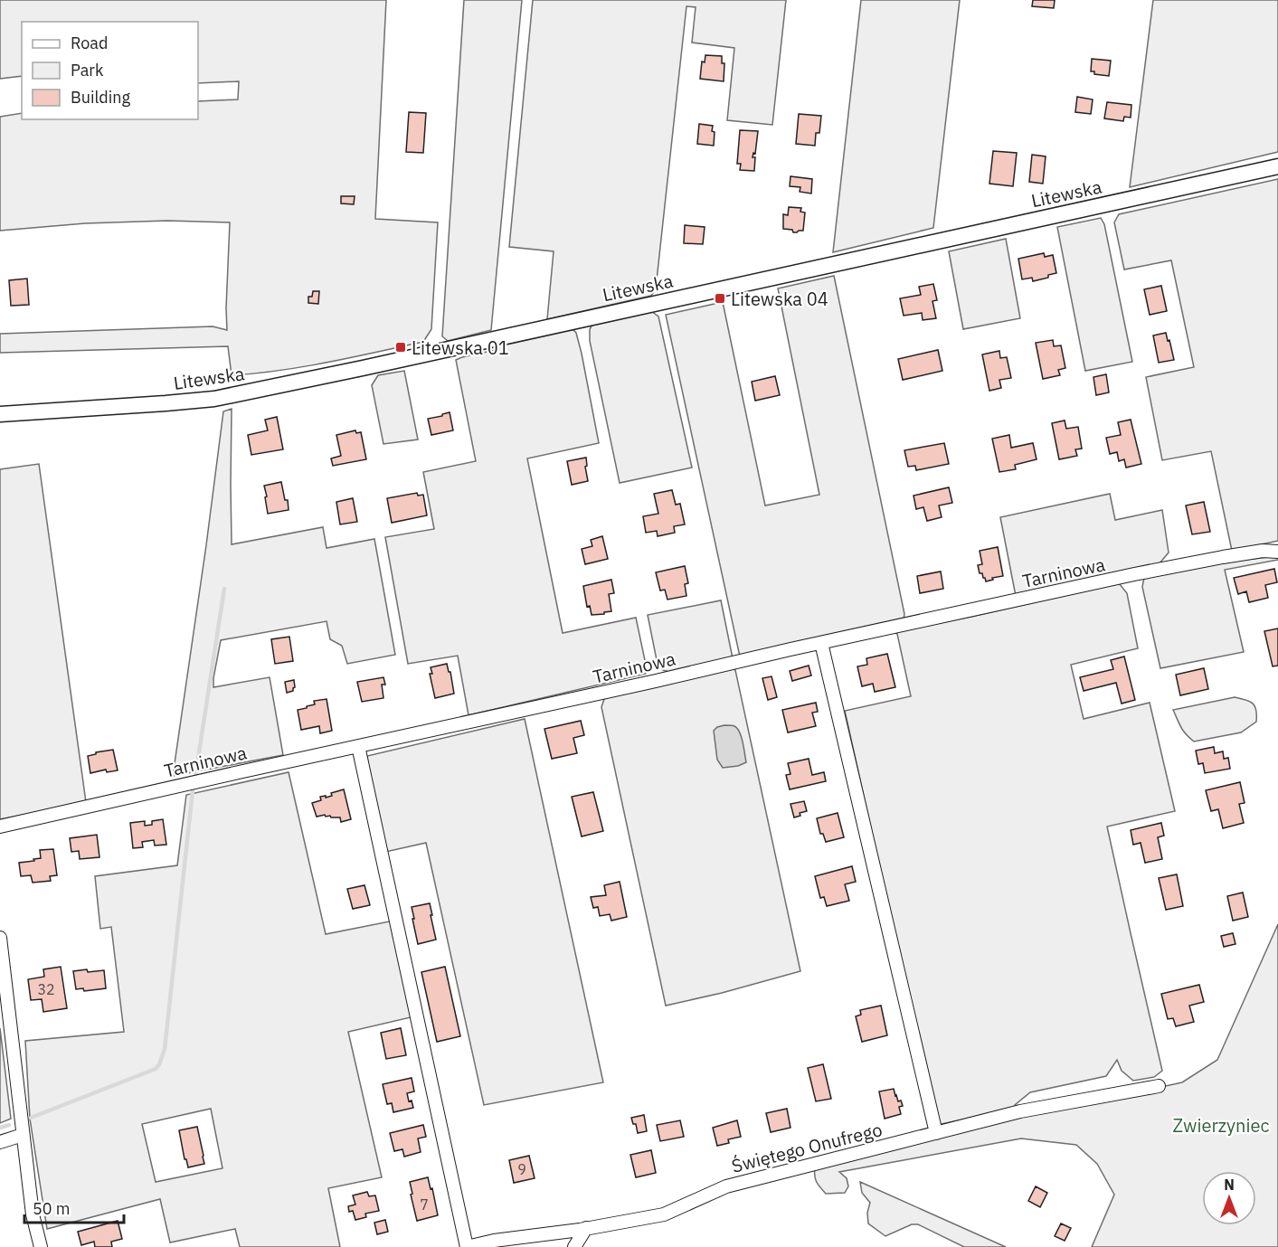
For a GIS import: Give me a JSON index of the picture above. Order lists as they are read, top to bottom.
{
  "streets": {
    "street": ["Litewska", "Tarninowa", "Świętego Onufrego"]
  },
  "parks": ["Zwierzyniec"],
  "places": {
    "transit": ["Litewska 04", "Litewska 01"]
  },
  "house_numbers": ["32", "9", "7"],
  "legend": ["Road", "Park", "Building"],
  "scale_bar": "50 m",
  "north": "top"
}
